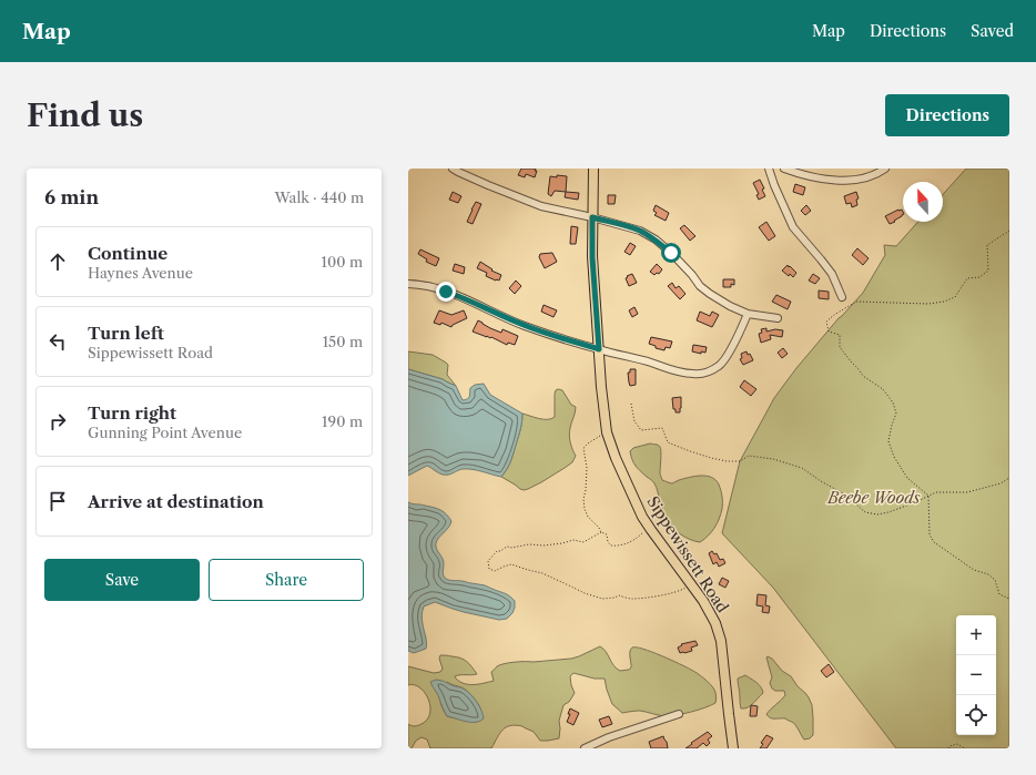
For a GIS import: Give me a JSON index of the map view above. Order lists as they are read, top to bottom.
{
  "streets": {
    "main road": ["Sippewissett Road"]
  },
  "parks": ["Beebe Woods"],
  "north": "top",
  "page": {
    "header": "Map",
    "nav": ["Map", "Directions", "Saved"],
    "buttons": [
      "Directions",
      ["Save", "Share"]
    ],
    "title": "Find us",
    "heading": ["6 min", "Walk · 440 m"],
    "list": [
      ["Continue", "Haynes Avenue", "100 m"],
      ["Turn left", "Sippewissett Road", "150 m"],
      ["Turn right", "Gunning Point Avenue", "190 m"],
      "Arrive at destination"
    ],
    "map_buttons": ["+", "−"]
  }
}
